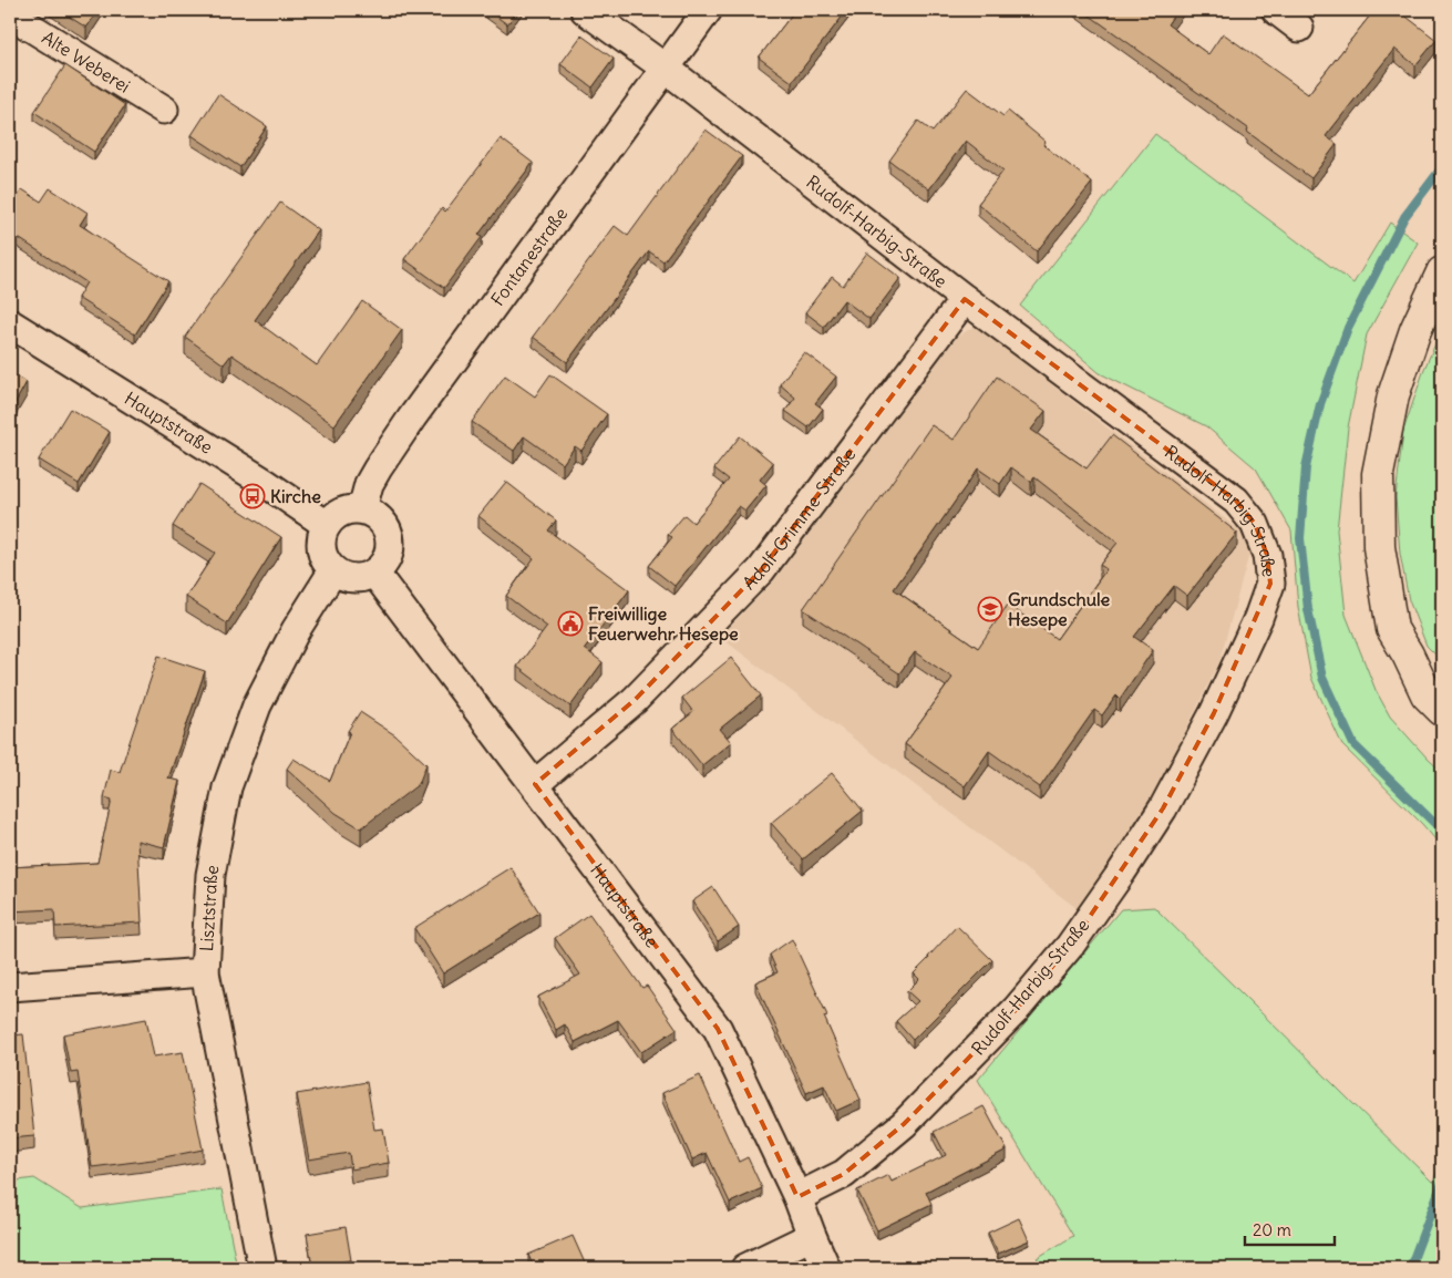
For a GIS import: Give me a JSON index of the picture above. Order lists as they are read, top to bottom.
{
  "streets": {
    "street": [
      "Alte Weberei",
      "Rudolf-Harbig-Straße",
      "Fontanestraße",
      "Hauptstraße",
      "Adolf-Grimme-Straße",
      "Lisztstraße"
    ]
  },
  "crossings": [
    ["Rudolf-Harbig-Straße", "Fontanestraße"],
    ["Rudolf-Harbig-Straße", "Hauptstraße"],
    ["Rudolf-Harbig-Straße", "Adolf-Grimme-Straße"],
    ["Fontanestraße", "Hauptstraße"],
    ["Fontanestraße", "Lisztstraße"],
    ["Hauptstraße", "Adolf-Grimme-Straße"],
    ["Hauptstraße", "Lisztstraße"]
  ],
  "places": {
    "bus stop": ["Kirche"],
    "school or university": ["Grundschule Hesepe"],
    "public building": ["Freiwillige Feuerwehr Hesepe"]
  },
  "scale_bar": "20 m"
}
